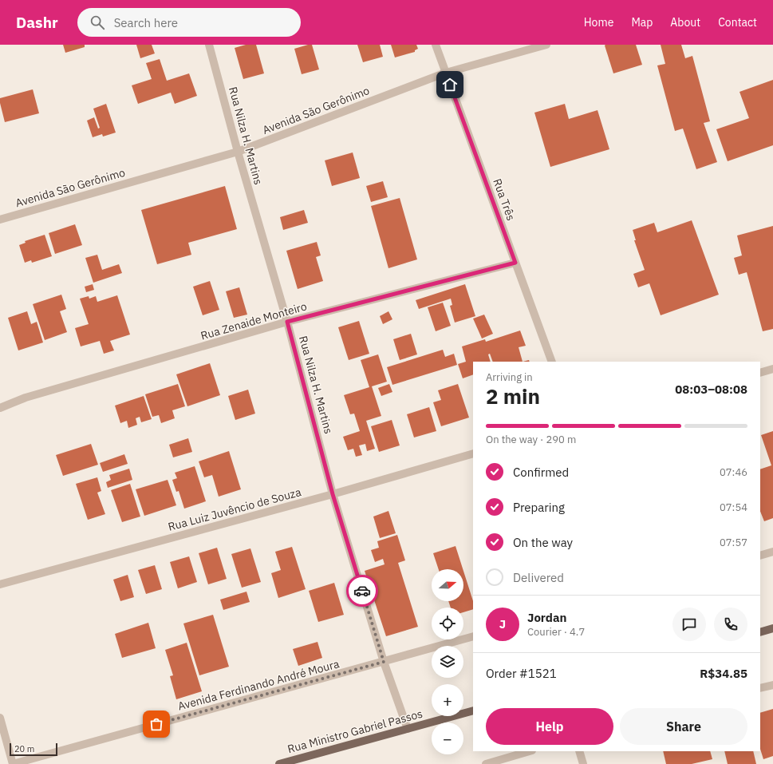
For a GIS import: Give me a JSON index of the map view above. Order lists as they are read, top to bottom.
{
  "streets": {
    "main road": ["Rua Ministro Gabriel Passos"],
    "street": [
      "Avenida São Gerônimo",
      "Rua Nilza H. Martins",
      "Rua Três",
      "Rua Zenaide Monteiro",
      "Rua Luiz Juvêncio de Souza",
      "Avenida Ferdinando André Moura"
    ]
  },
  "crossings": [
    ["Avenida São Gerônimo", "Rua Nilza H. Martins"],
    ["Avenida São Gerônimo", "Rua Três"],
    ["Rua Nilza H. Martins", "Rua Zenaide Monteiro"],
    ["Rua Nilza H. Martins", "Rua Luiz Juvêncio de Souza"],
    ["Rua Nilza H. Martins", "Avenida Ferdinando André Moura"],
    ["Rua Nilza H. Martins", "Rua Ministro Gabriel Passos"],
    ["Rua Três", "Rua Zenaide Monteiro"]
  ],
  "scale_bar": "20 m",
  "north": "right",
  "page": {
    "header": "Dashr",
    "search": "Search here",
    "nav": [
      "Home",
      "Map",
      "About",
      "Contact"
    ],
    "heading": ["2 min", "Arriving in", "08:03–08:08"],
    "panel": [
      "Jordan",
      "Courier · 4.7",
      "Order #1521",
      "R$34.85"
    ],
    "bar": "On the way · 290 m",
    "list": [
      ["Confirmed", "07:46"],
      ["Preparing", "07:54"],
      ["On the way", "07:57"],
      "Delivered"
    ],
    "map_buttons": ["+", "−"],
    "round": "J",
    "buttons": ["Help", "Share"],
    "scale": "20 m"
  }
}
